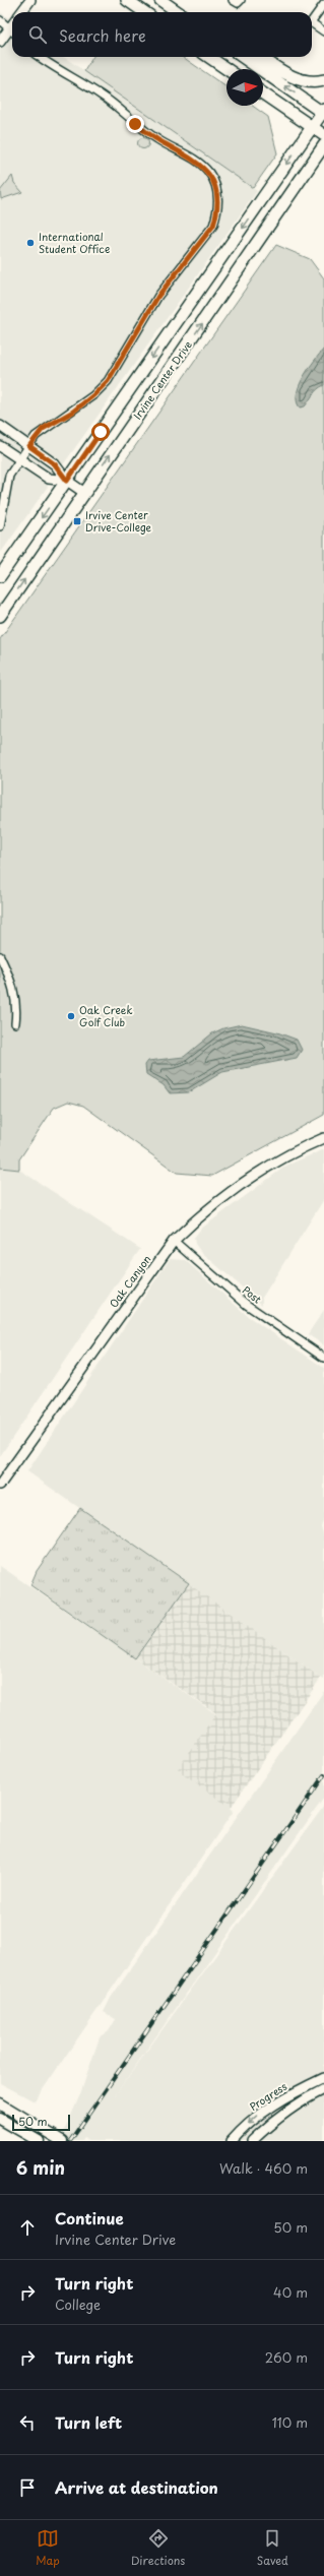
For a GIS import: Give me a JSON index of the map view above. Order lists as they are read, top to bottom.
{
  "streets": {
    "main road": ["Irvine Center Drive"],
    "street": ["Oak Canyon", "Post", "Progress"]
  },
  "crossings": [
    ["Oak Canyon", "Post"]
  ],
  "places": {
    "other": ["International Student Office", "Oak Creek Golf Club"],
    "transit": ["Irvive Center Drive-College"]
  },
  "scale_bar": "50 m",
  "north": "right",
  "page": {
    "search": "Search here",
    "scale": "50 m",
    "heading": ["6 min", "Walk · 460 m"],
    "list": [
      ["Continue", "Irvine Center Drive", "50 m"],
      ["Turn right", "College", "40 m"],
      ["Turn right", "260 m"],
      ["Turn left", "110 m"],
      "Arrive at destination"
    ],
    "nav": ["Map", "Directions", "Saved"]
  }
}
